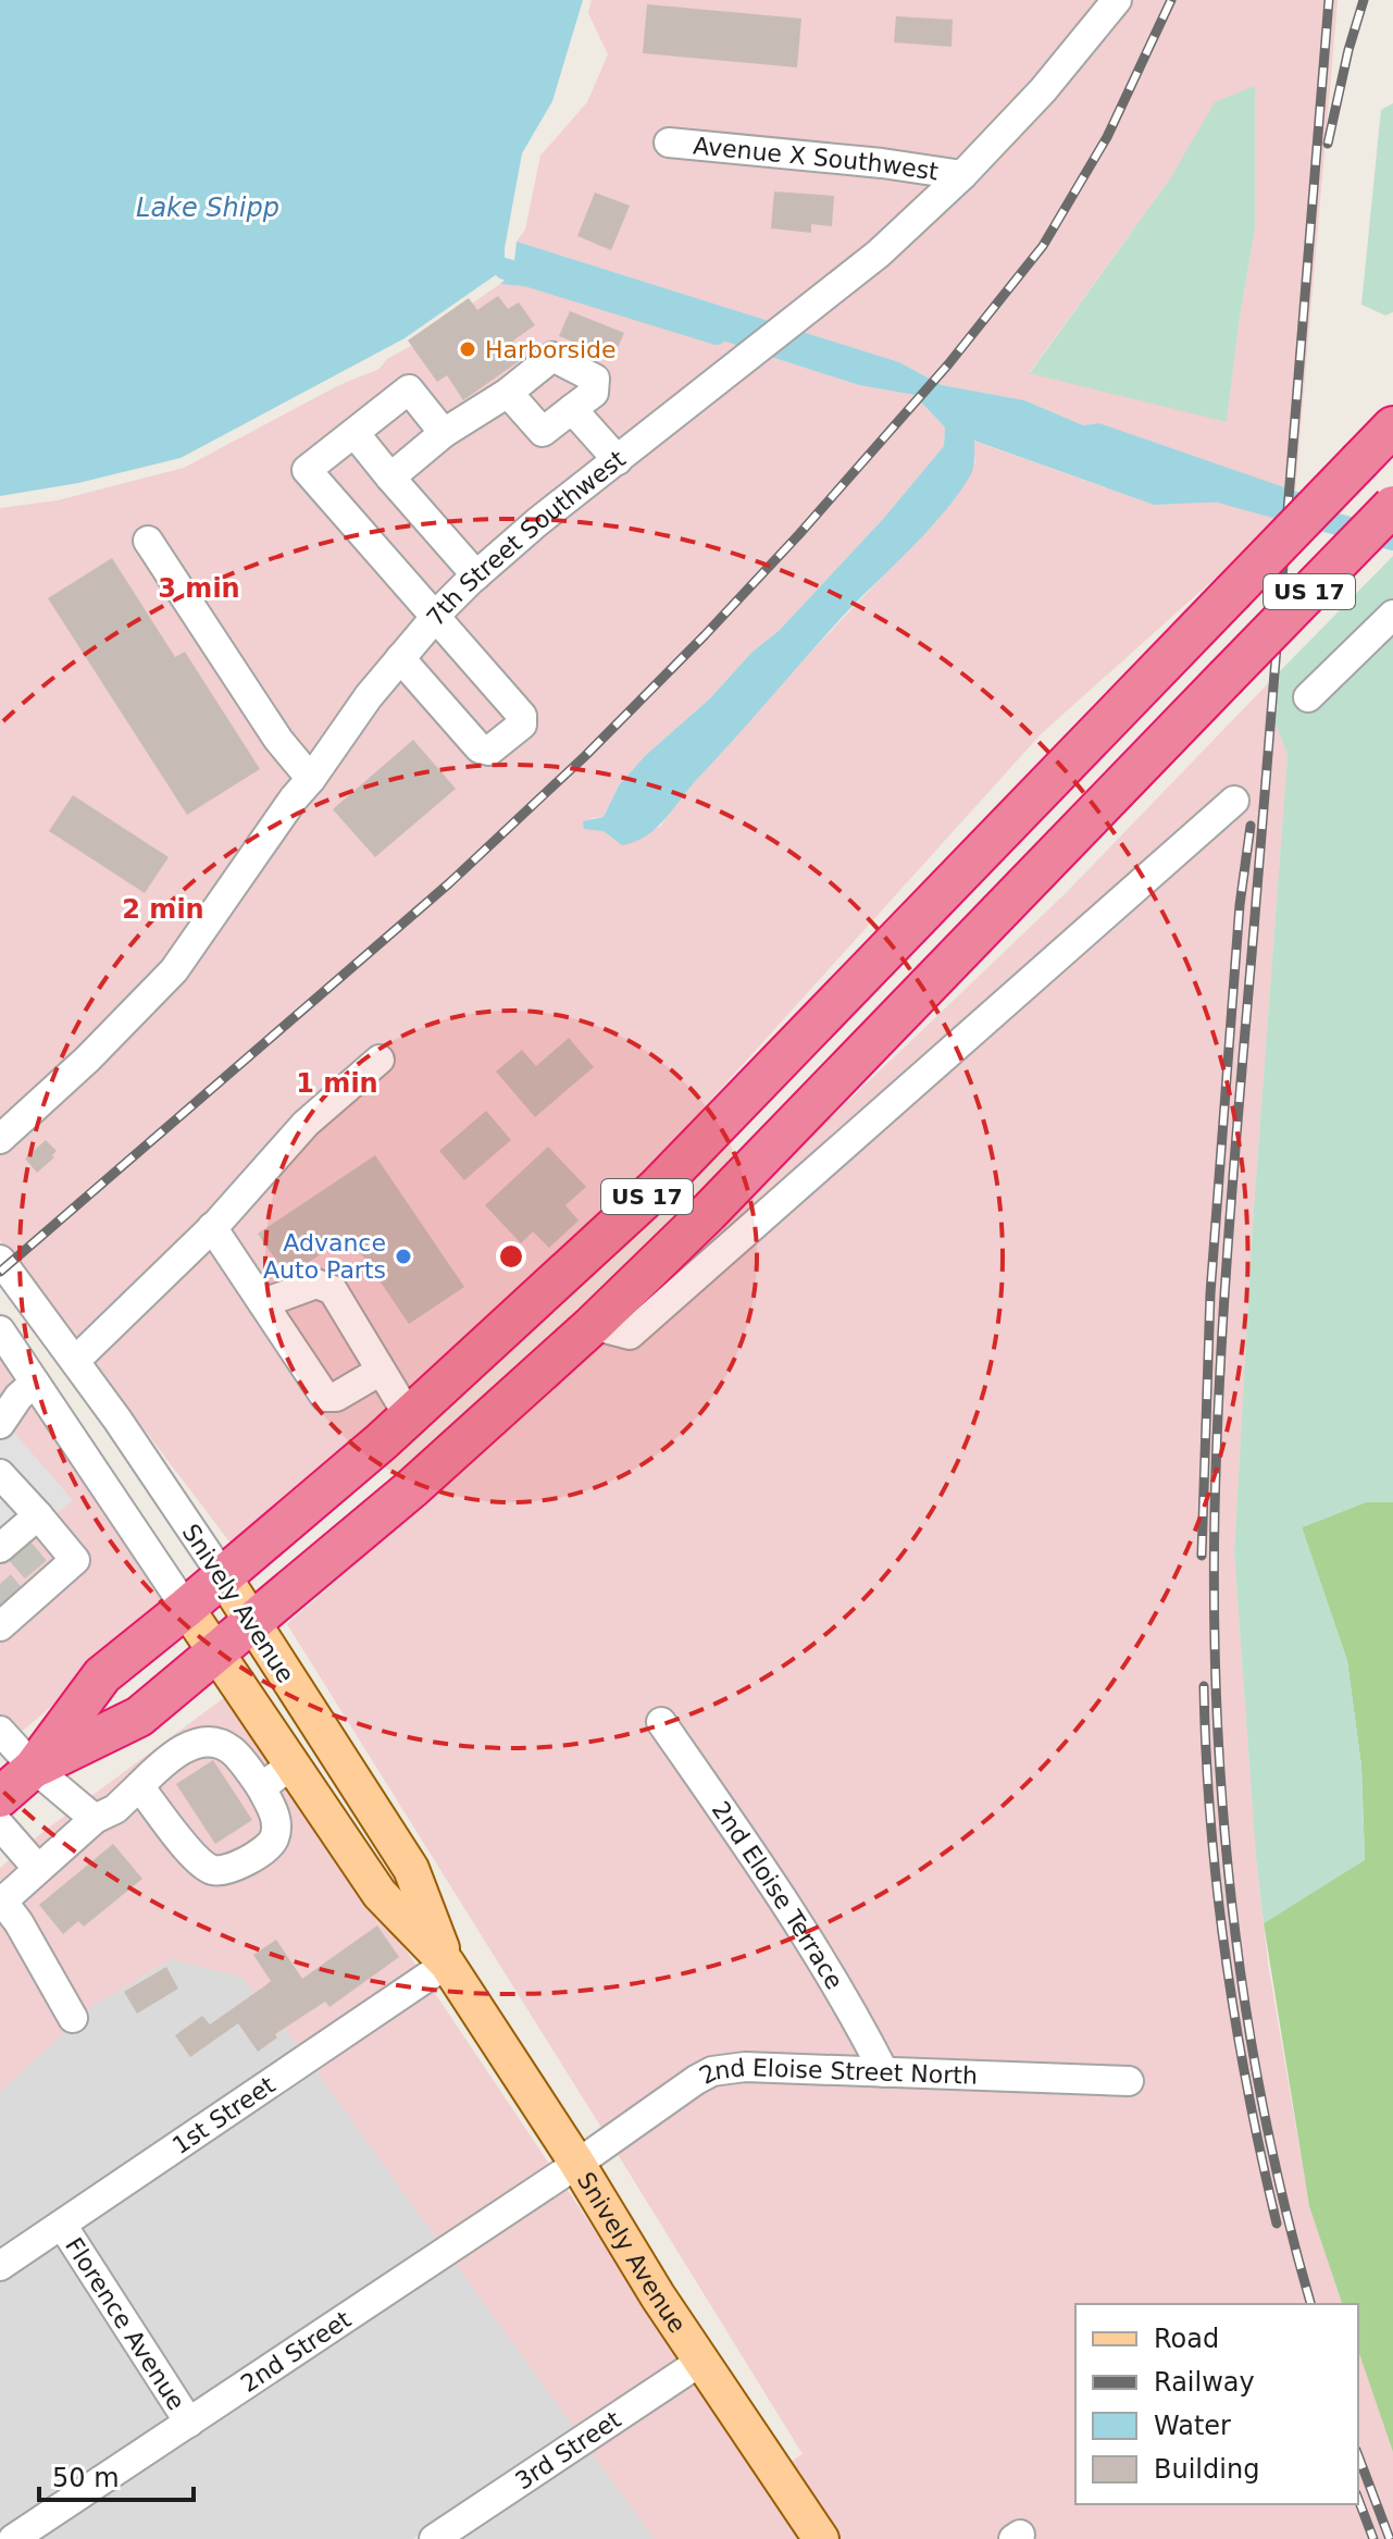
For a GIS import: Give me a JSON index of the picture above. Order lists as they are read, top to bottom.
{
  "streets": {
    "highway": ["US 17"],
    "main road": ["Snively Avenue"],
    "street": [
      "Avenue X Southwest",
      "7th Street Southwest",
      "2nd Eloise Terrace",
      "2nd Eloise Street North",
      "1st Street",
      "Florence Avenue",
      "2nd Street",
      "3rd Street"
    ]
  },
  "crossings": [
    ["Avenue X Southwest", "7th Street Southwest"],
    ["US 17", "Snively Avenue"],
    ["Snively Avenue", "2nd Eloise Street North"],
    ["Snively Avenue", "1st Street"],
    ["Snively Avenue", "2nd Street"],
    ["Snively Avenue", "3rd Street"],
    ["2nd Eloise Terrace", "2nd Eloise Street North"],
    ["2nd Eloise Street North", "2nd Street"],
    ["1st Street", "Florence Avenue"],
    ["Florence Avenue", "2nd Street"]
  ],
  "water": ["Lake Shipp"],
  "places": ["Harborside", "Advance Auto Parts"],
  "legend": [
    "Road",
    "Railway",
    "Water",
    "Building"
  ],
  "scale_bar": "50 m",
  "rings": ["3 min", "2 min", "1 min"]
}
